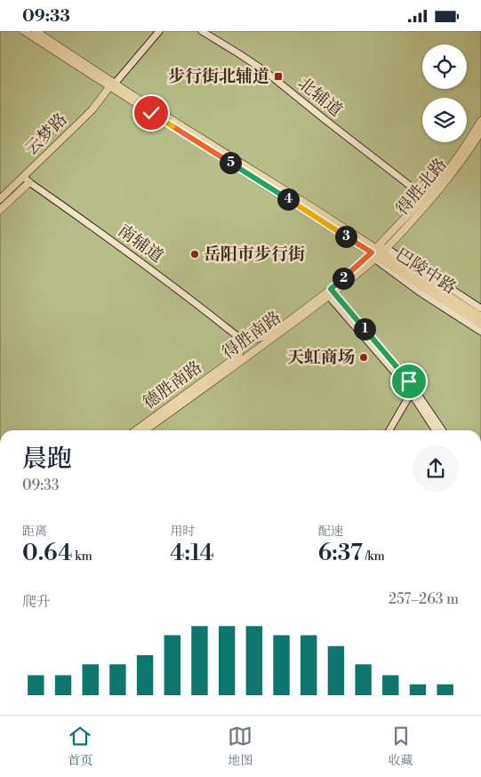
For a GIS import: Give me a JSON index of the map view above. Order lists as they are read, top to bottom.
{
  "streets": {
    "main road": [
      "北辅道",
      "云梦路",
      "得胜北路",
      "南辅道",
      "巴陵中路",
      "得胜南路",
      "德胜南路"
    ]
  },
  "crossings": [
    ["云梦路", "南辅道"],
    ["得胜北路", "巴陵中路"],
    ["得胜北路", "得胜南路"],
    ["南辅道", "得胜南路"],
    ["南辅道", "德胜南路"],
    ["巴陵中路", "得胜南路"],
    ["得胜南路", "德胜南路"]
  ],
  "places": {
    "transit": ["步行街北辅道"],
    "other": ["岳阳市步行街", "天虹商场"]
  },
  "page": {
    "status": "09:33",
    "pins": [
      "5",
      "4",
      "3",
      "2",
      "1"
    ],
    "heading": ["晨跑", "09:33"],
    "stats": [
      ["距离", "0.64 km"],
      ["用时", "4:14"],
      ["配速", "6:37 /km"]
    ],
    "chart": ["爬升", "257–263 m"],
    "tabs": ["首页", "地图", "收藏"]
  }
}
